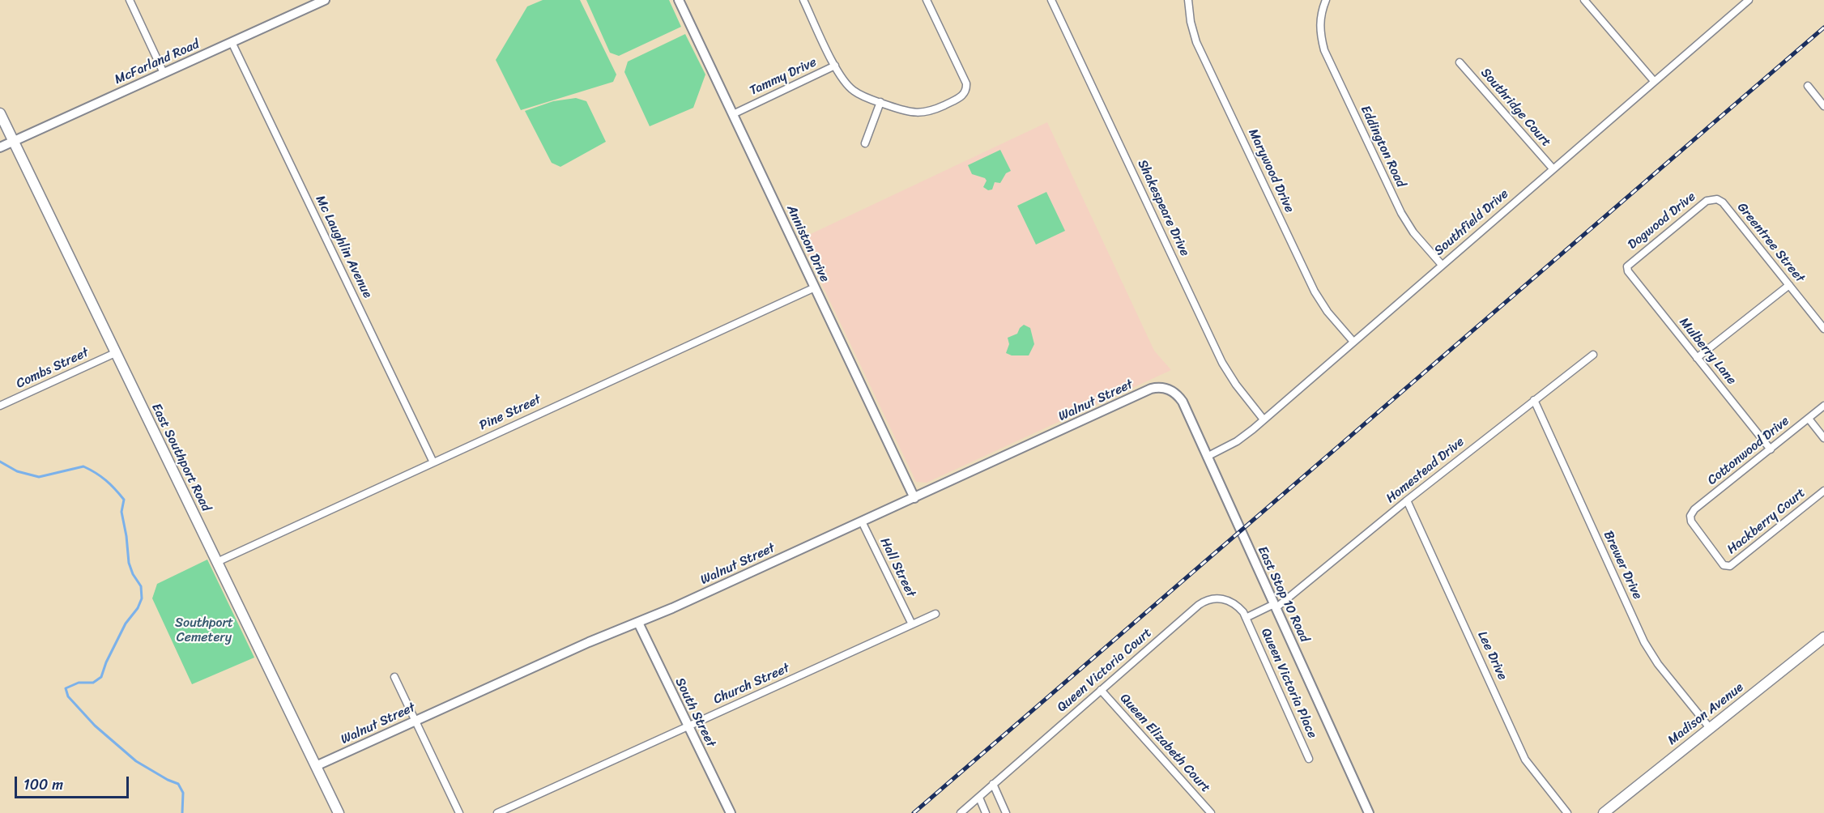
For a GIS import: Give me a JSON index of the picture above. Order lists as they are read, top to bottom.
{
  "streets": {
    "main road": ["East Southport Road", "Madison Avenue"],
    "street": [
      "McFarland Road",
      "Tammy Drive",
      "Southridge Court",
      "Eddington Road",
      "Marywood Drive",
      "Shakespeare Drive",
      "Dogwood Drive",
      "Southfield Drive",
      "Greentree Street",
      "Anniston Drive",
      "Mc Laughlin Avenue",
      "Mulberry Lane",
      "Combs Street",
      "Walnut Street",
      "Pine Street",
      "Cottonwood Drive",
      "Homestead Drive",
      "Hackberry Court",
      "Brewer Drive",
      "Hall Street",
      "East Stop 10 Road",
      "Lee Drive",
      "Queen Victoria Court",
      "Queen Victoria Place",
      "Church Street",
      "South Street",
      "Queen Elizabeth Court"
    ]
  },
  "crossings": [
    ["McFarland Road", "Mc Laughlin Avenue"],
    ["McFarland Road", "East Southport Road"],
    ["Tammy Drive", "Anniston Drive"],
    ["Southridge Court", "Southfield Drive"],
    ["Eddington Road", "Southfield Drive"],
    ["Marywood Drive", "Southfield Drive"],
    ["Shakespeare Drive", "Southfield Drive"],
    ["Dogwood Drive", "Greentree Street"],
    ["Dogwood Drive", "Mulberry Lane"],
    ["Southfield Drive", "East Stop 10 Road"],
    ["Anniston Drive", "Walnut Street"],
    ["Anniston Drive", "Pine Street"],
    ["Mc Laughlin Avenue", "Pine Street"],
    ["Mulberry Lane", "Cottonwood Drive"],
    ["Combs Street", "East Southport Road"],
    ["Walnut Street", "East Southport Road"],
    ["Walnut Street", "Hall Street"],
    ["Walnut Street", "East Stop 10 Road"],
    ["Walnut Street", "South Street"],
    ["Pine Street", "East Southport Road"],
    ["Cottonwood Drive", "Hackberry Court"],
    ["Homestead Drive", "Brewer Drive"],
    ["Homestead Drive", "East Stop 10 Road"],
    ["Homestead Drive", "Lee Drive"],
    ["Brewer Drive", "Madison Avenue"],
    ["Hall Street", "Church Street"],
    ["Queen Victoria Court", "Queen Victoria Place"],
    ["Queen Victoria Court", "Queen Elizabeth Court"],
    ["Church Street", "South Street"]
  ],
  "parks": ["Southport Cemetery"],
  "scale_bar": "100 m"
}
